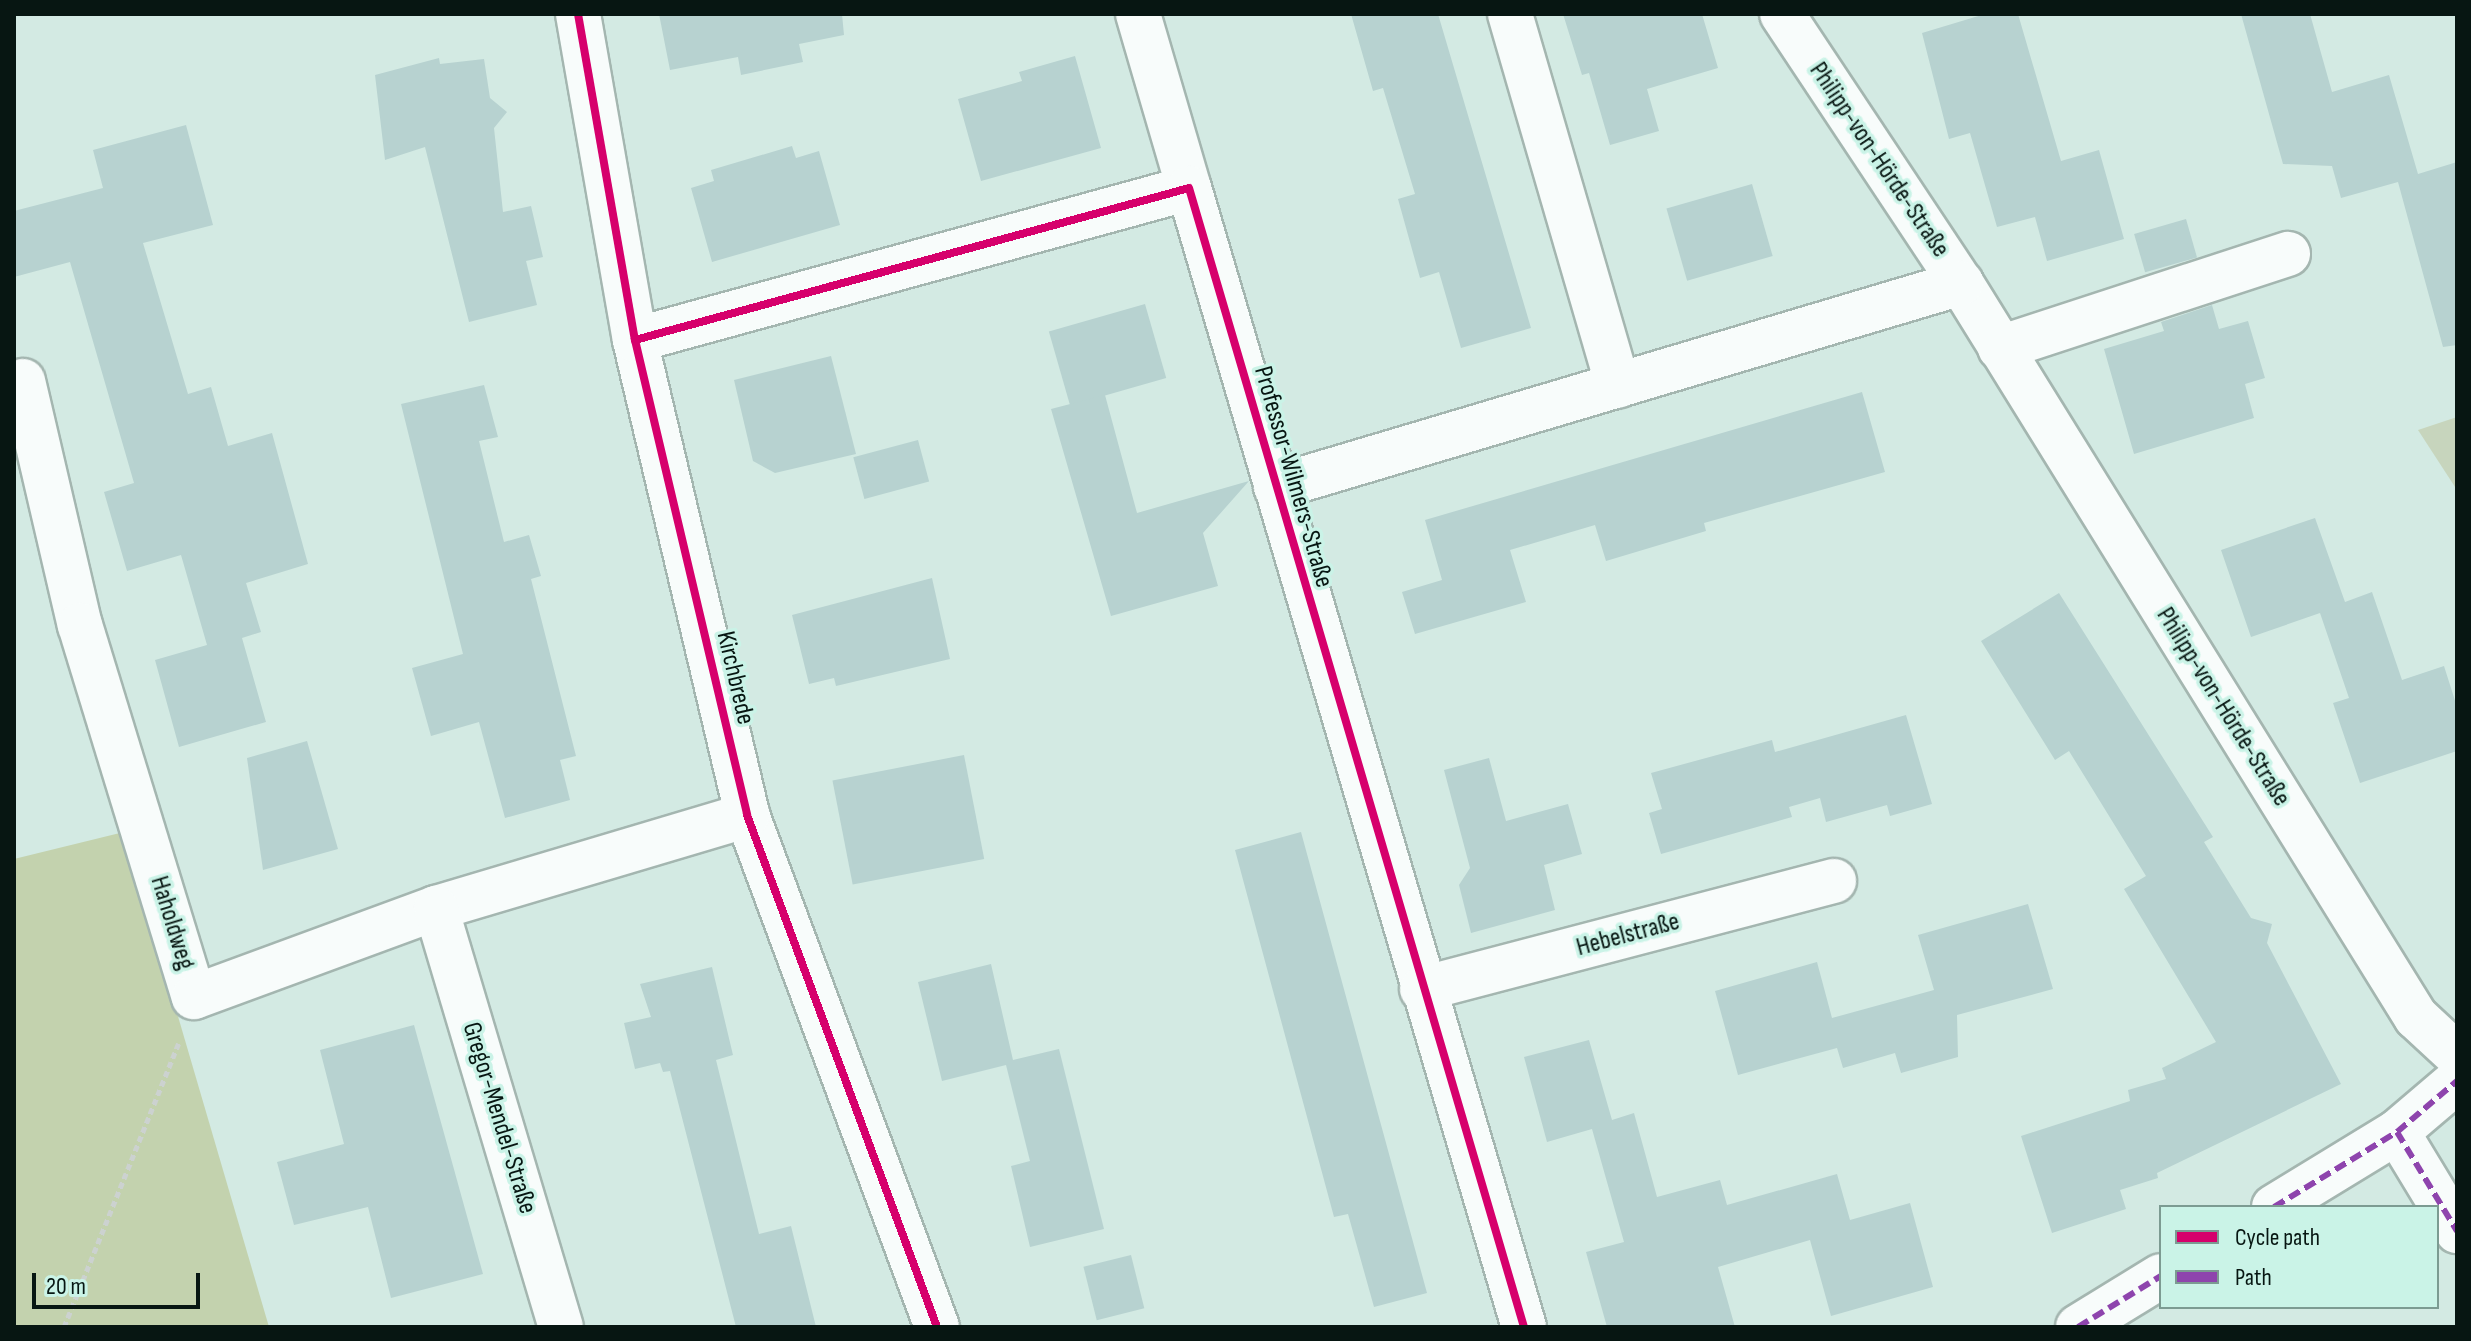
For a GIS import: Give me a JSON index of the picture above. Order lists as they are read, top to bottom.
{
  "streets": {
    "street": [
      "Philipp-von-Hörde-Straße",
      "Professor-Wilmers-Straße",
      "Kirchbrede",
      "Haholdweg",
      "Hebelstraße",
      "Gregor-Mendel-Straße"
    ]
  },
  "crossings": [
    ["Philipp-von-Hörde-Straße", "Professor-Wilmers-Straße"],
    ["Professor-Wilmers-Straße", "Hebelstraße"],
    ["Kirchbrede", "Haholdweg"],
    ["Haholdweg", "Gregor-Mendel-Straße"]
  ],
  "legend": ["Cycle path", "Path"],
  "scale_bar": "20 m"
}
